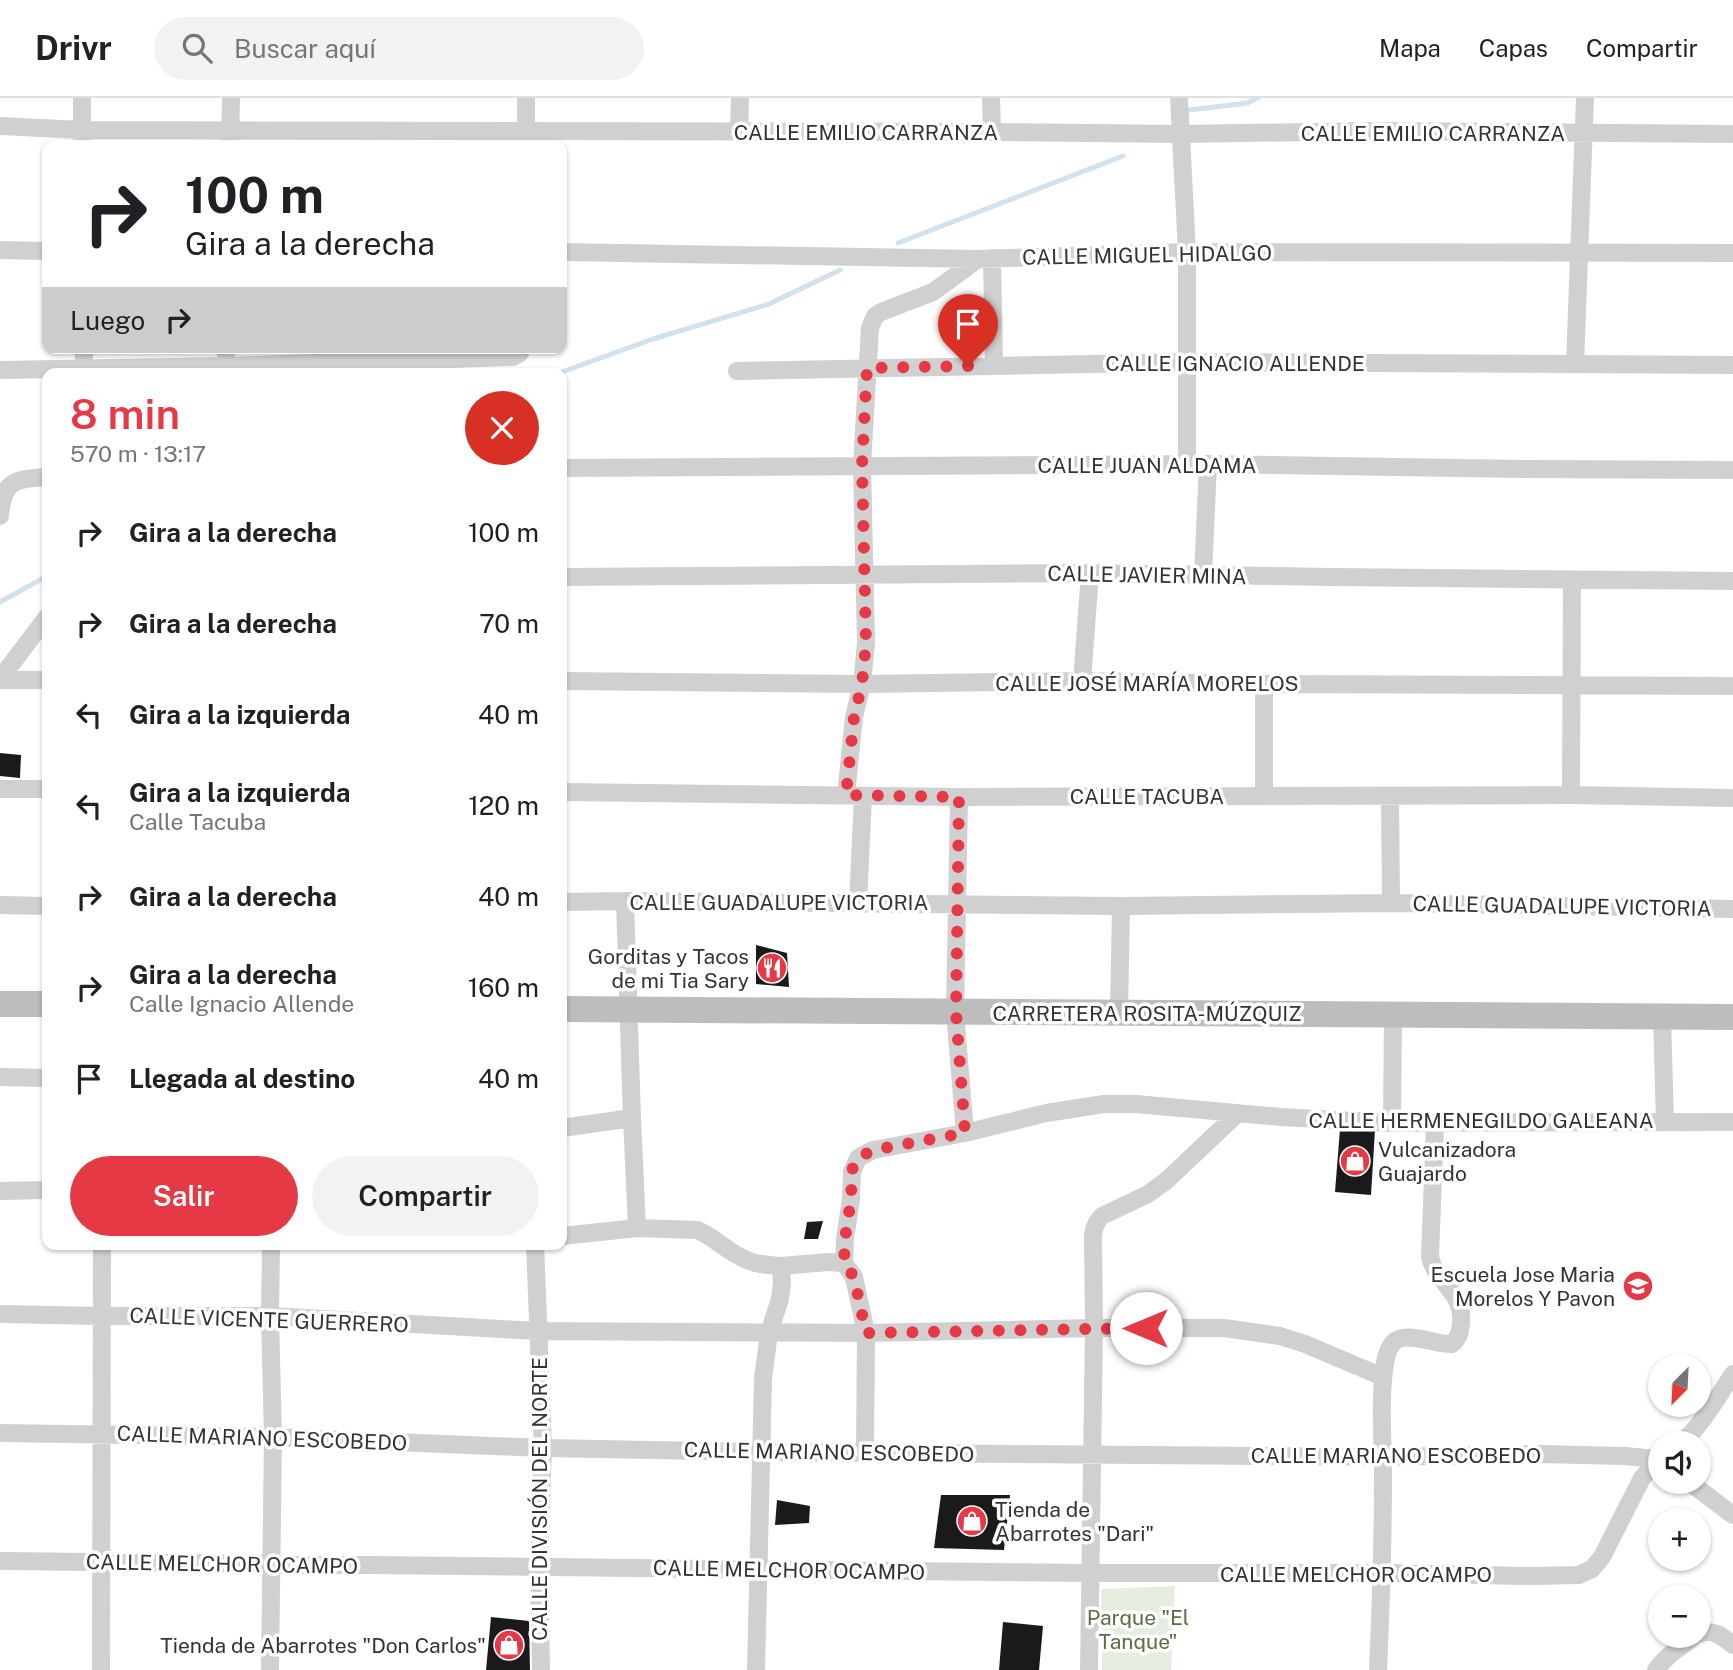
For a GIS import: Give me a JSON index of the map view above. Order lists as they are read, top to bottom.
{
  "streets": {
    "main road": ["CARRETERA ROSITA-MÚZQUIZ"],
    "street": [
      "CALLE EMILIO CARRANZA",
      "CALLE MIGUEL HIDALGO",
      "CALLE IGNACIO ALLENDE",
      "CALLE JUAN ALDAMA",
      "CALLE JAVIER MINA",
      "CALLE JOSÉ MARÍA MORELOS",
      "CALLE TACUBA",
      "CALLE GUADALUPE VICTORIA",
      "CALLE HERMENEGILDO GALEANA",
      "CALLE VICENTE GUERRERO",
      "CALLE MARIANO ESCOBEDO",
      "CALLE DIVISIÓN DEL NORTE",
      "CALLE MELCHOR OCAMPO"
    ]
  },
  "crossings": [
    ["CALLE VICENTE GUERRERO", "CALLE DIVISIÓN DEL NORTE"],
    ["CALLE MARIANO ESCOBEDO", "CALLE DIVISIÓN DEL NORTE"],
    ["CALLE DIVISIÓN DEL NORTE", "CALLE MELCHOR OCAMPO"]
  ],
  "parks": ["Parque \"El Tanque\""],
  "places": {
    "restaurant": ["Gorditas y Tacos de mi Tia Sary"],
    "shop": ["Vulcanizadora Guajardo", "Tienda de Abarrotes \"Dari\"", "Tienda de Abarrotes \"Don Carlos\""],
    "school or university": ["Escuela Jose Maria Morelos Y Pavon"]
  },
  "north": "bottom left",
  "page": {
    "header": "Drivr",
    "search": "Buscar aquí",
    "nav": ["Mapa", "Capas", "Compartir"],
    "turn": ["100 m", "Gira a la derecha"],
    "then": "Luego",
    "heading": ["8 min", "570 m · 13:17"],
    "list": [
      {
        "name": "Gira a la derecha",
        "value": "100 m"
      },
      {
        "name": "Gira a la derecha",
        "value": "70 m"
      },
      {
        "name": "Gira a la izquierda",
        "value": "40 m"
      },
      {
        "name": "Gira a la izquierda",
        "note": "Calle Tacuba",
        "value": "120 m"
      },
      {
        "name": "Gira a la derecha",
        "value": "40 m"
      },
      {
        "name": "Gira a la derecha",
        "note": "Calle Ignacio Allende",
        "value": "160 m"
      },
      {
        "name": "Llegada al destino",
        "value": "40 m"
      }
    ],
    "buttons": ["Salir", "Compartir"],
    "map_buttons": ["+", "−"]
  }
}
